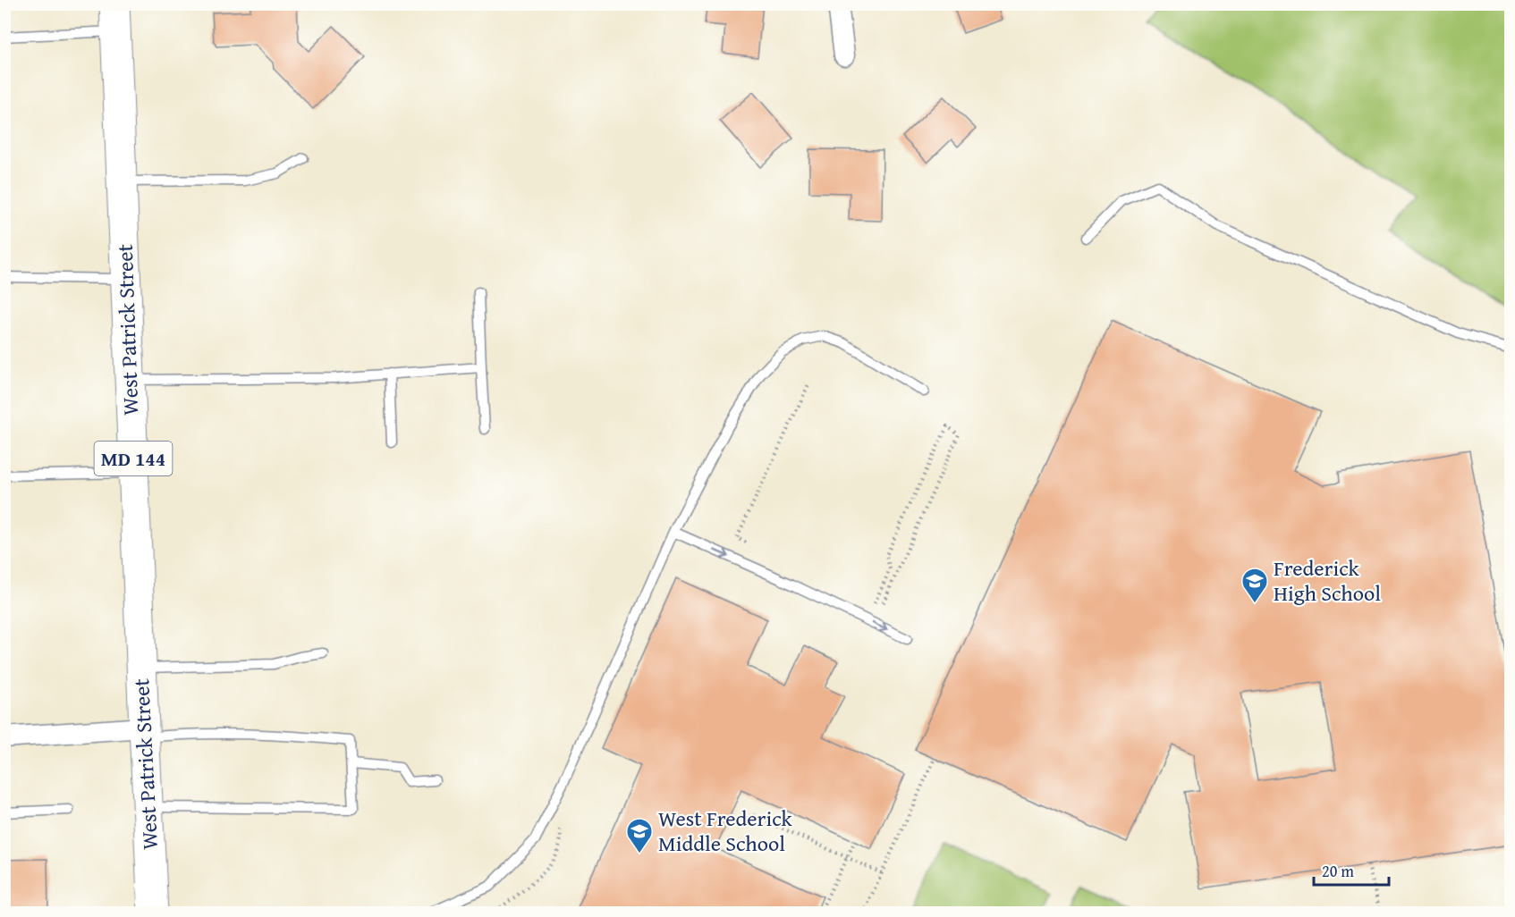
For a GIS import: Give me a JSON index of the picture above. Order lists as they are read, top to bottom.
{
  "streets": {
    "main road": ["West Patrick Street", "MD 144"]
  },
  "places": {
    "school or university": ["Frederick High School", "West Frederick Middle School"]
  },
  "scale_bar": "20 m"
}
